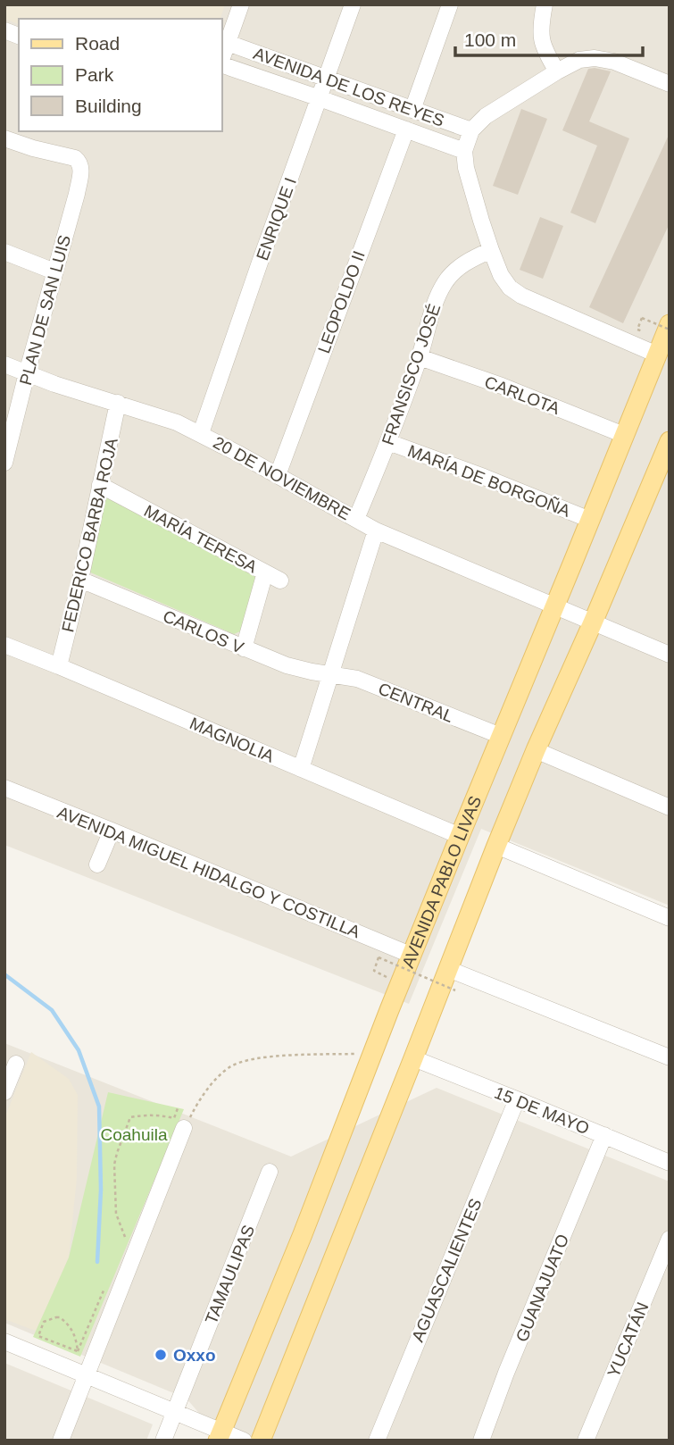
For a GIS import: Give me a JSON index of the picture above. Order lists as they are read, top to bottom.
{
  "streets": {
    "main road": ["AVENIDA PABLO LIVAS"],
    "street": [
      "AVENIDA DE LOS REYES",
      "ENRIQUE I",
      "LEOPOLDO II",
      "PLAN DE SAN LUIS",
      "FRANSISCO JOSÉ",
      "CARLOTA",
      "20 DE NOVIEMBRE",
      "MARÍA DE BORGOÑA",
      "FEDERICO BARBA ROJA",
      "MARÍA TERESA",
      "CARLOS V",
      "CENTRAL",
      "MAGNOLIA",
      "AVENIDA MIGUEL HIDALGO Y COSTILLA",
      "15 DE MAYO",
      "AGUASCALIENTES",
      "TAMAULIPAS",
      "GUANAJUATO",
      "YUCATÁN"
    ]
  },
  "crossings": [
    ["AVENIDA DE LOS REYES", "ENRIQUE I"],
    ["AVENIDA DE LOS REYES", "LEOPOLDO II"],
    ["ENRIQUE I", "20 DE NOVIEMBRE"],
    ["LEOPOLDO II", "20 DE NOVIEMBRE"],
    ["PLAN DE SAN LUIS", "20 DE NOVIEMBRE"],
    ["FRANSISCO JOSÉ", "CARLOTA"],
    ["FRANSISCO JOSÉ", "20 DE NOVIEMBRE"],
    ["FRANSISCO JOSÉ", "MARÍA DE BORGOÑA"],
    ["CARLOTA", "AVENIDA PABLO LIVAS"],
    ["20 DE NOVIEMBRE", "FEDERICO BARBA ROJA"],
    ["20 DE NOVIEMBRE", "AVENIDA PABLO LIVAS"],
    ["MARÍA DE BORGOÑA", "AVENIDA PABLO LIVAS"],
    ["FEDERICO BARBA ROJA", "MARÍA TERESA"],
    ["FEDERICO BARBA ROJA", "CARLOS V"],
    ["FEDERICO BARBA ROJA", "MAGNOLIA"],
    ["MARÍA TERESA", "CARLOS V"],
    ["CARLOS V", "CENTRAL"],
    ["CENTRAL", "AVENIDA PABLO LIVAS"],
    ["MAGNOLIA", "AVENIDA PABLO LIVAS"],
    ["AVENIDA MIGUEL HIDALGO Y COSTILLA", "AVENIDA PABLO LIVAS"],
    ["15 DE MAYO", "AGUASCALIENTES"],
    ["15 DE MAYO", "GUANAJUATO"]
  ],
  "parks": ["Coahuila"],
  "places": ["Oxxo"],
  "legend": ["Road", "Park", "Building"],
  "scale_bar": "100 m"
}
